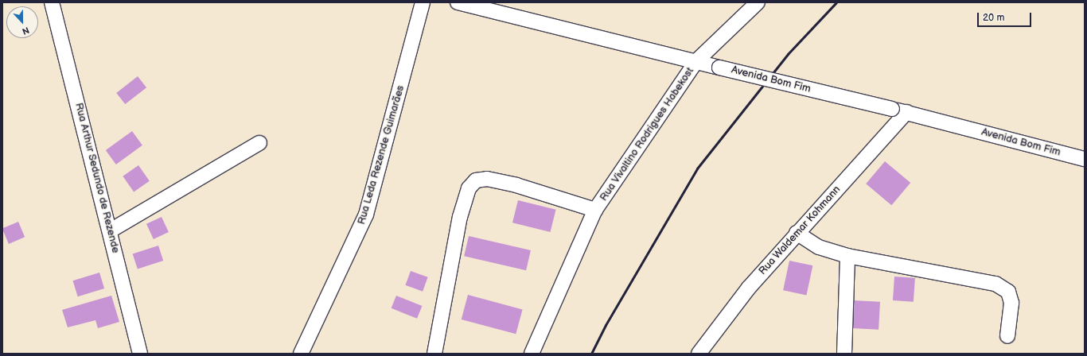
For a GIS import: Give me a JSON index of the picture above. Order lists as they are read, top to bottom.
{
  "streets": {
    "street": [
      "Avenida Bom Fim",
      "Rua Vivaltino Rodrigues Habekost",
      "Rua Leda Rezende Guimarães",
      "Rua Arthur Sedundo de Rezende",
      "Rua Waldemar Kohmann"
    ]
  },
  "crossings": [
    ["Avenida Bom Fim", "Rua Vivaltino Rodrigues Habekost"],
    ["Avenida Bom Fim", "Rua Waldemar Kohmann"]
  ],
  "scale_bar": "20 m",
  "north": "bottom"
}
